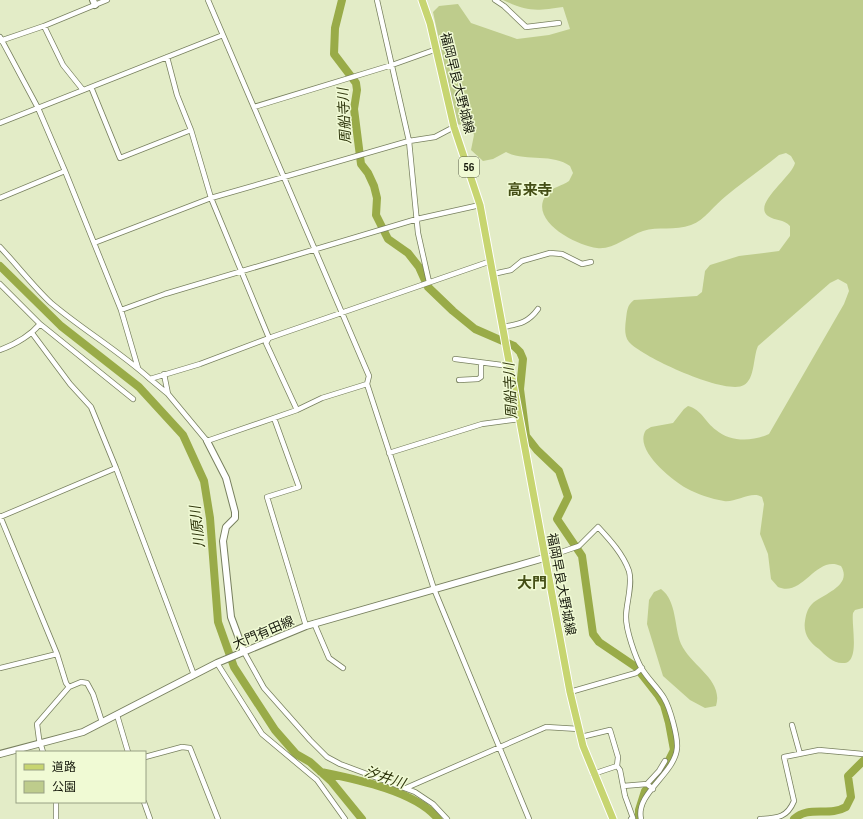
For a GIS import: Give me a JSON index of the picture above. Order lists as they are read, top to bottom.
{
  "streets": {
    "main road": ["福岡早良大野城線", "56", "大門有田線"]
  },
  "crossings": [
    ["福岡早良大野城線", "大門有田線"]
  ],
  "districts": ["高来寺", "大門"],
  "water": ["周船寺川", "川原川", "汐井川"],
  "legend": ["道路", "公園"]
}
